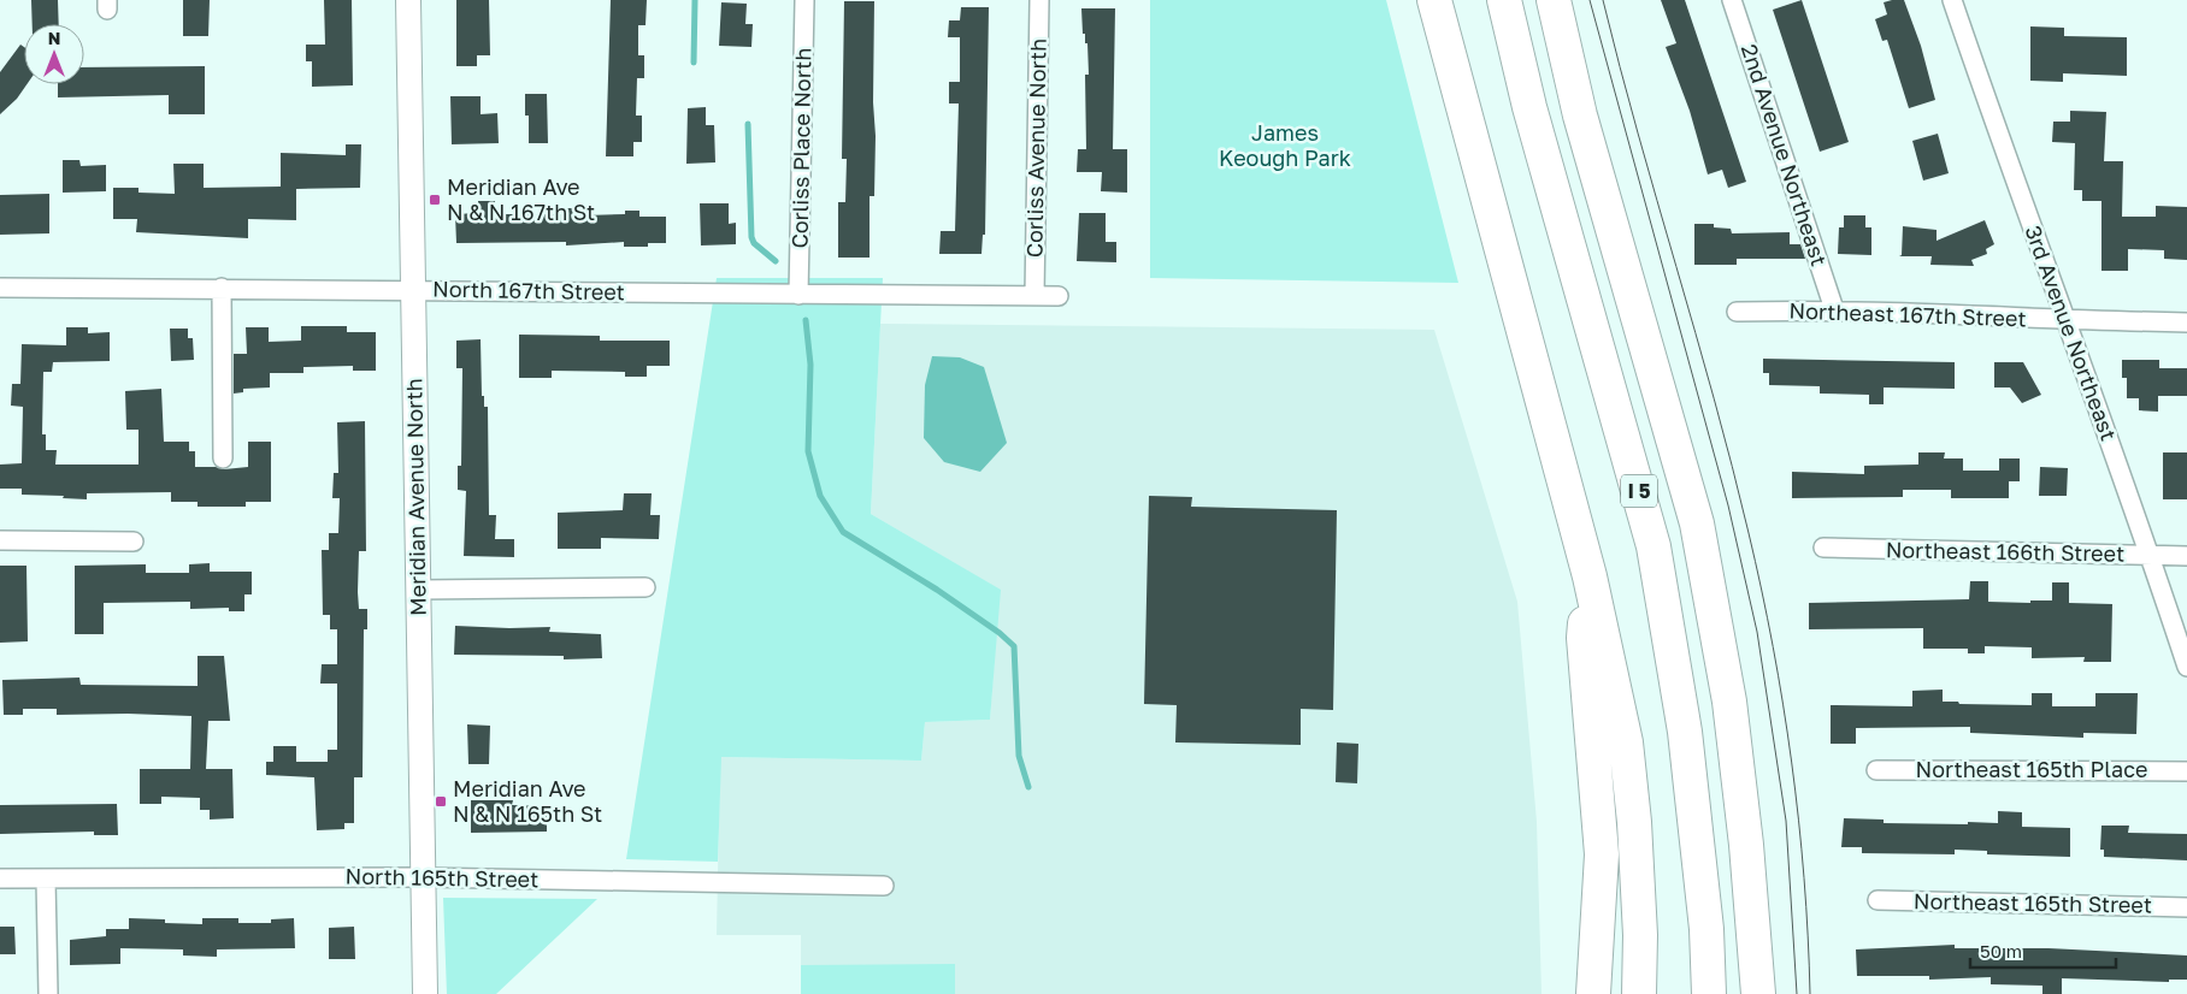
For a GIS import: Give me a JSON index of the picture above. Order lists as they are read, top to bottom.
{
  "streets": {
    "highway": ["I 5"],
    "street": [
      "Corliss Place North",
      "Corliss Avenue North",
      "2nd Avenue Northeast",
      "North 167th Street",
      "Northeast 167th Street",
      "3rd Avenue Northeast",
      "Meridian Avenue North",
      "Northeast 166th Street",
      "Northeast 165th Place",
      "North 165th Street",
      "Northeast 165th Street"
    ]
  },
  "crossings": [
    ["Corliss Place North", "North 167th Street"],
    ["Corliss Avenue North", "North 167th Street"],
    ["2nd Avenue Northeast", "Northeast 167th Street"],
    ["North 167th Street", "Meridian Avenue North"],
    ["Northeast 167th Street", "3rd Avenue Northeast"],
    ["3rd Avenue Northeast", "Northeast 166th Street"],
    ["Meridian Avenue North", "North 165th Street"]
  ],
  "parks": ["James Keough Park"],
  "places": {
    "transit": ["Meridian Ave N & N 167th St", "Meridian Ave N & N 165th St"]
  },
  "scale_bar": "50 m",
  "north": "top"
}
